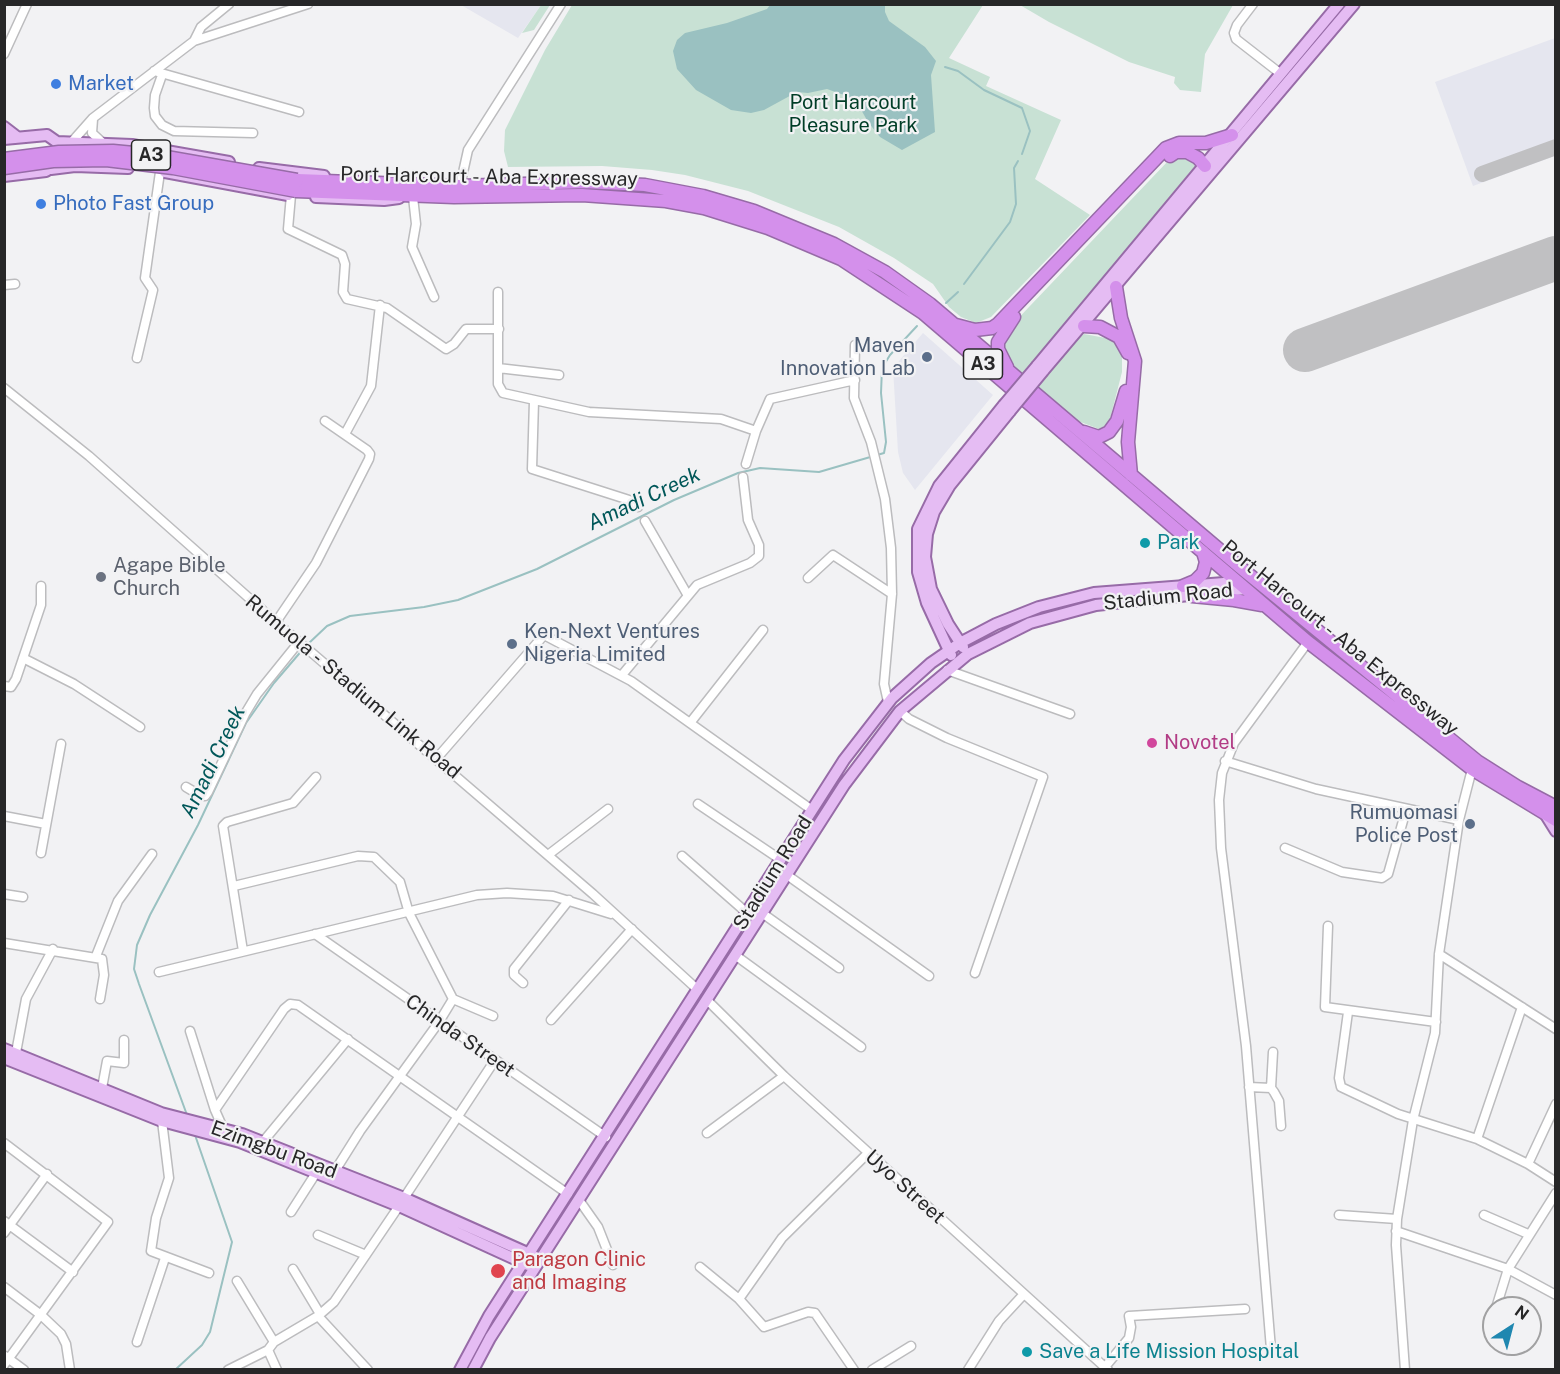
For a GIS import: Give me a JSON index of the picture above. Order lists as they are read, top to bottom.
{
  "streets": {
    "highway": ["A3", "Port Harcourt - Aba Expressway"],
    "main road": ["Stadium Road", "Ezimgbu Road"],
    "street": ["Rumuola - Stadium Link Road", "Chinda Street", "Uyo Street"]
  },
  "crossings": [
    ["A3", "Port Harcourt - Aba Expressway"],
    ["Port Harcourt - Aba Expressway", "Stadium Road"],
    ["Stadium Road", "Rumuola - Stadium Link Road"],
    ["Stadium Road", "Chinda Street"],
    ["Stadium Road", "Ezimgbu Road"],
    ["Stadium Road", "Uyo Street"]
  ],
  "water": ["Amadi Creek"],
  "parks": ["Port Harcourt Pleasure Park"],
  "places": [
    "Market",
    "Photo Fast Group",
    "Maven Innovation Lab",
    "Park",
    "Agape Bible Church",
    "Ken-Next Ventures Nigeria Limited",
    "Novotel",
    "Rumuomasi Police Post",
    "Paragon Clinic and Imaging",
    "Save a Life Mission Hospital"
  ],
  "north": "top right"
}
